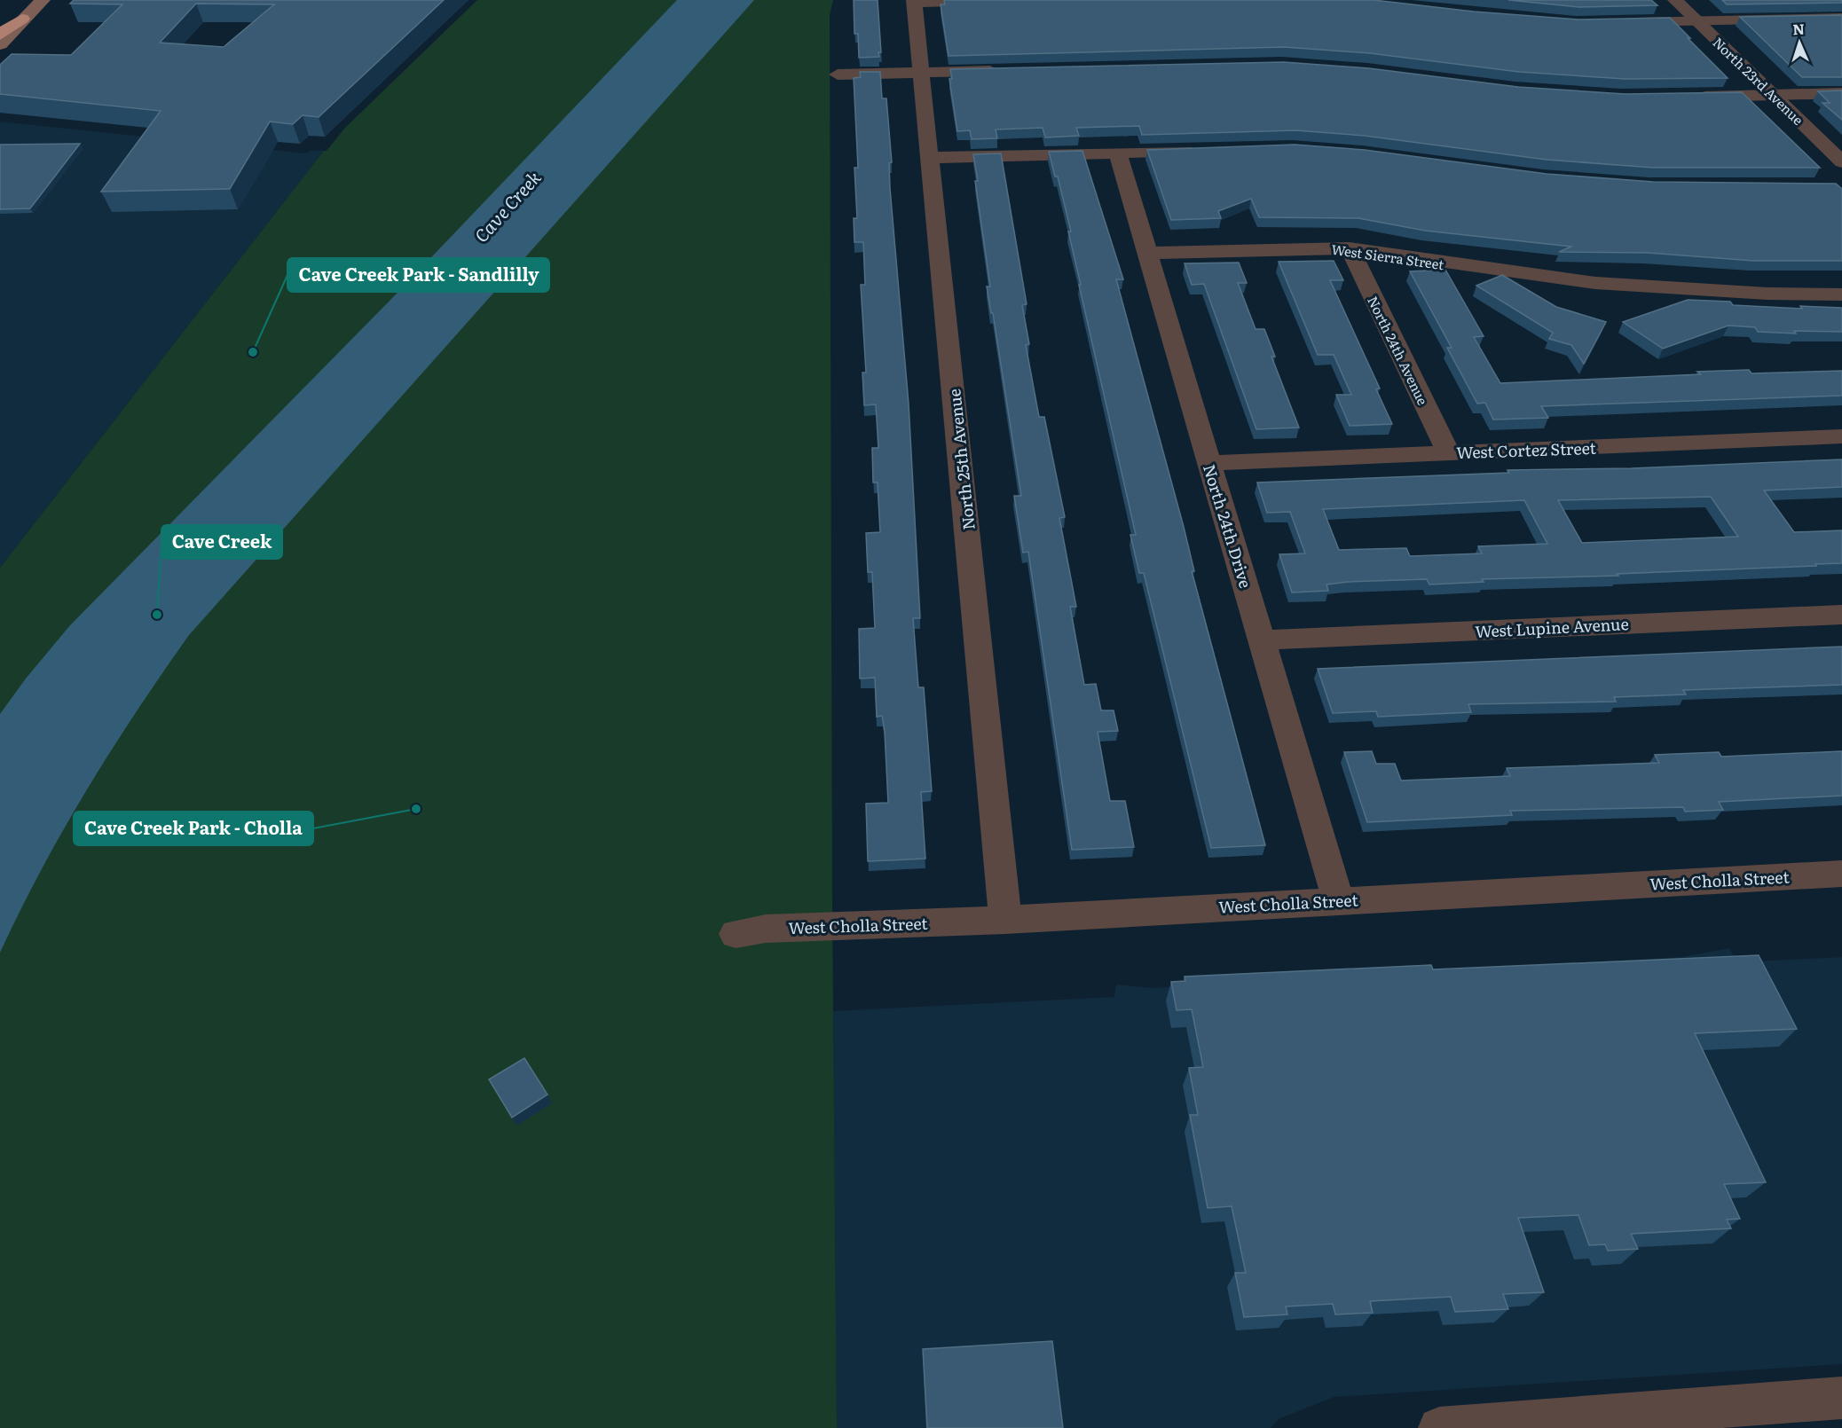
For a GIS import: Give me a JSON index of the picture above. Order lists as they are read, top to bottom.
{
  "streets": {
    "street": [
      "North 23rd Avenue",
      "West Sierra Street",
      "North 24th Avenue",
      "West Cortez Street",
      "North 25th Avenue",
      "North 24th Drive",
      "West Lupine Avenue",
      "West Cholla Street"
    ]
  },
  "crossings": [
    ["West Sierra Street", "North 24th Avenue"],
    ["West Sierra Street", "North 24th Drive"],
    ["North 24th Avenue", "West Cortez Street"],
    ["West Cortez Street", "North 24th Drive"],
    ["North 25th Avenue", "West Cholla Street"],
    ["North 24th Drive", "West Lupine Avenue"],
    ["North 24th Drive", "West Cholla Street"]
  ],
  "water": ["Cave Creek"],
  "places": ["Cave Creek Park - Sandlilly", "Cave Creek", "Cave Creek Park - Cholla"],
  "north": "top"
}
